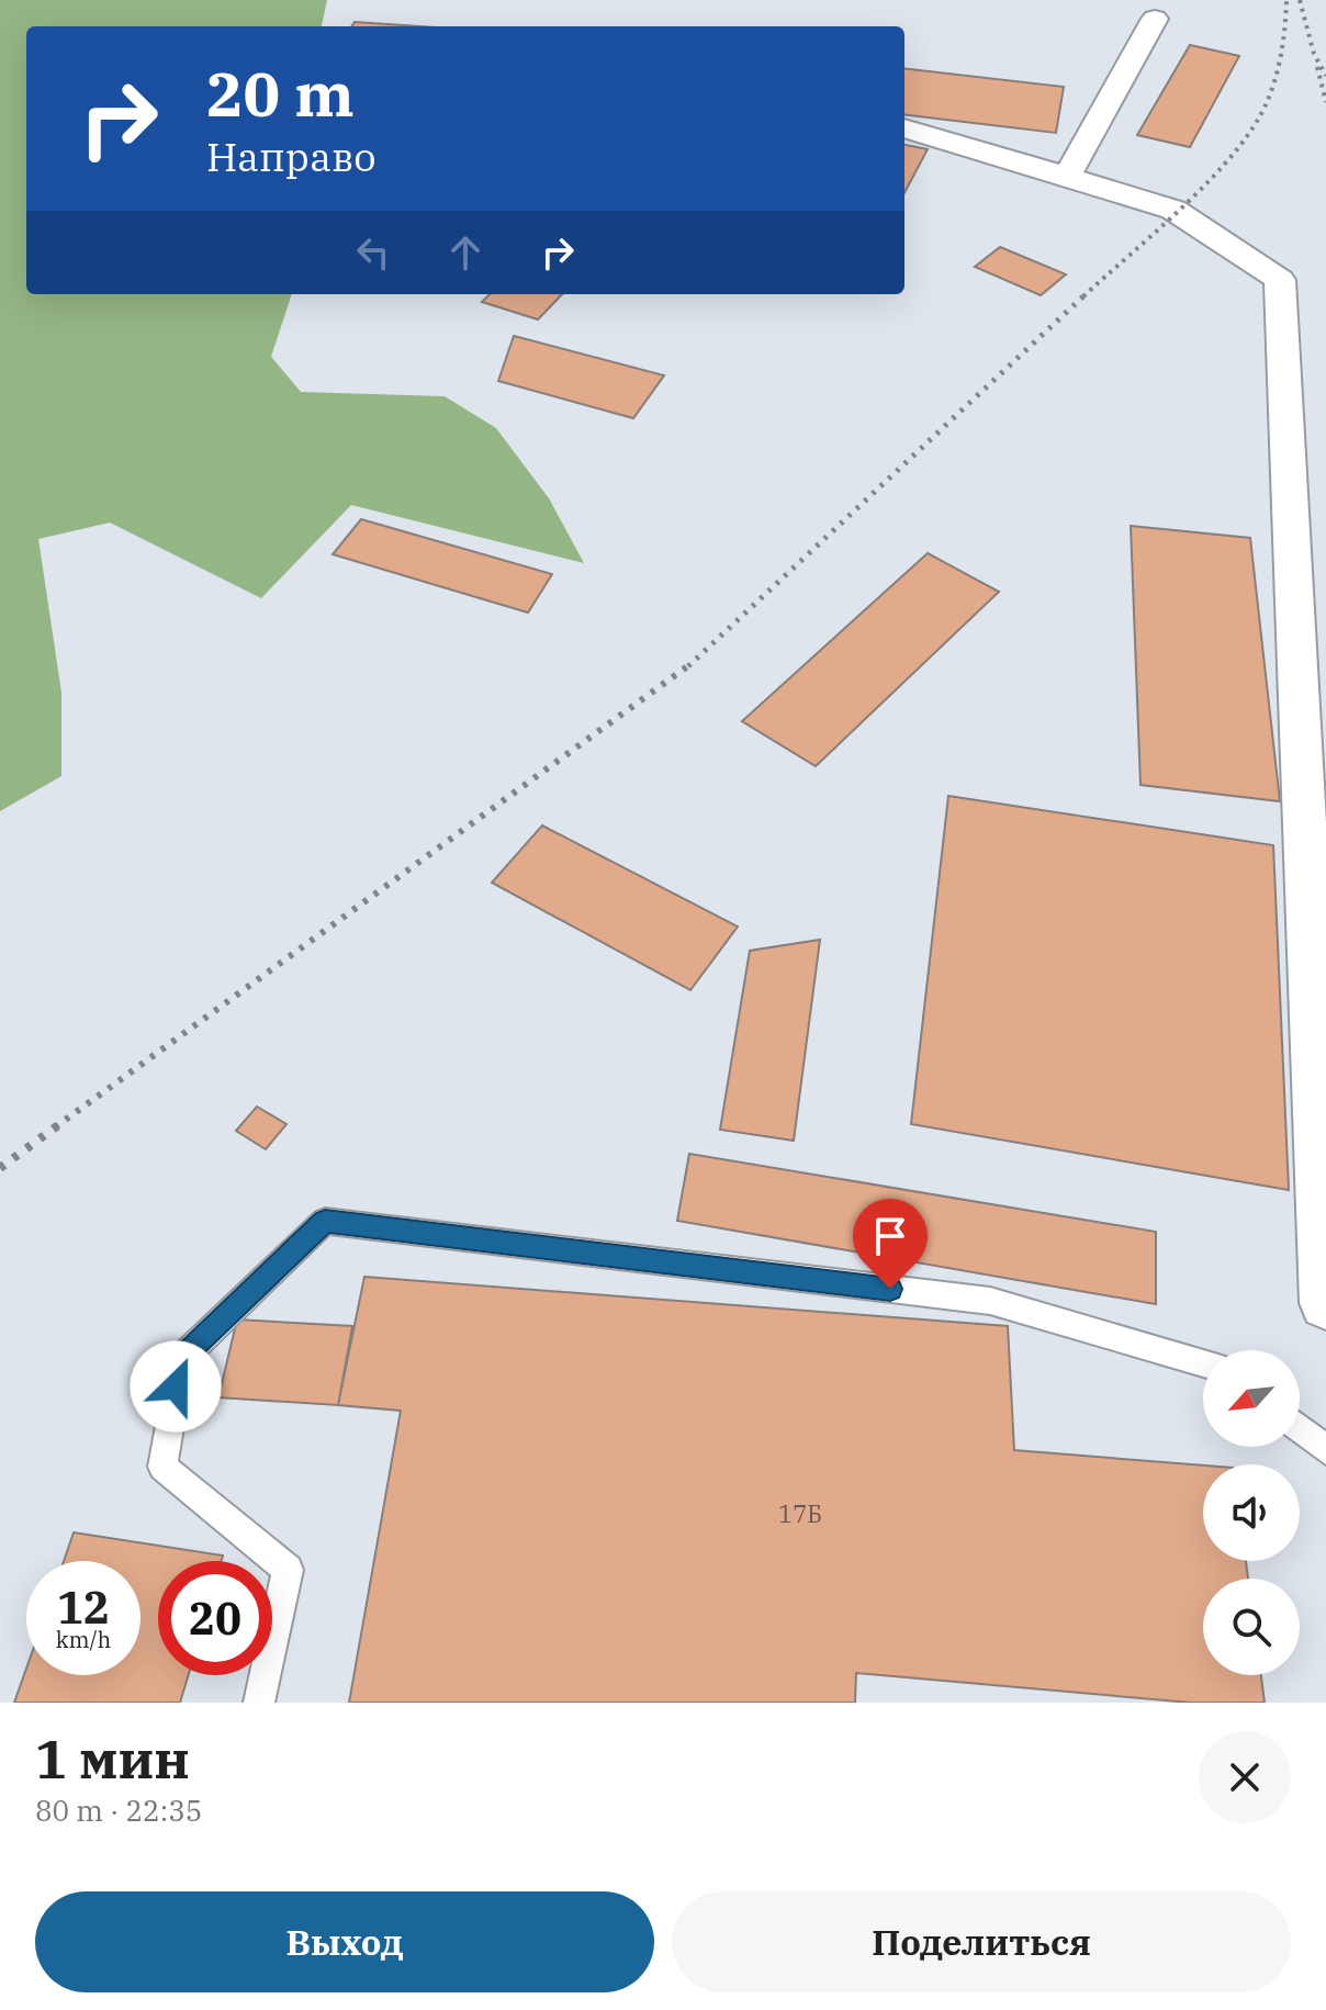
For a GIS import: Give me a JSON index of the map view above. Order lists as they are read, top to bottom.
{
  "house_numbers": ["17Б"],
  "north": "bottom left",
  "page": {
    "turn": ["20 m", "Направо"],
    "speed": "12 km/h",
    "limit": "20",
    "heading": ["1 мин", "80 m · 22:35"],
    "buttons": ["Выход", "Поделиться"]
  }
}
